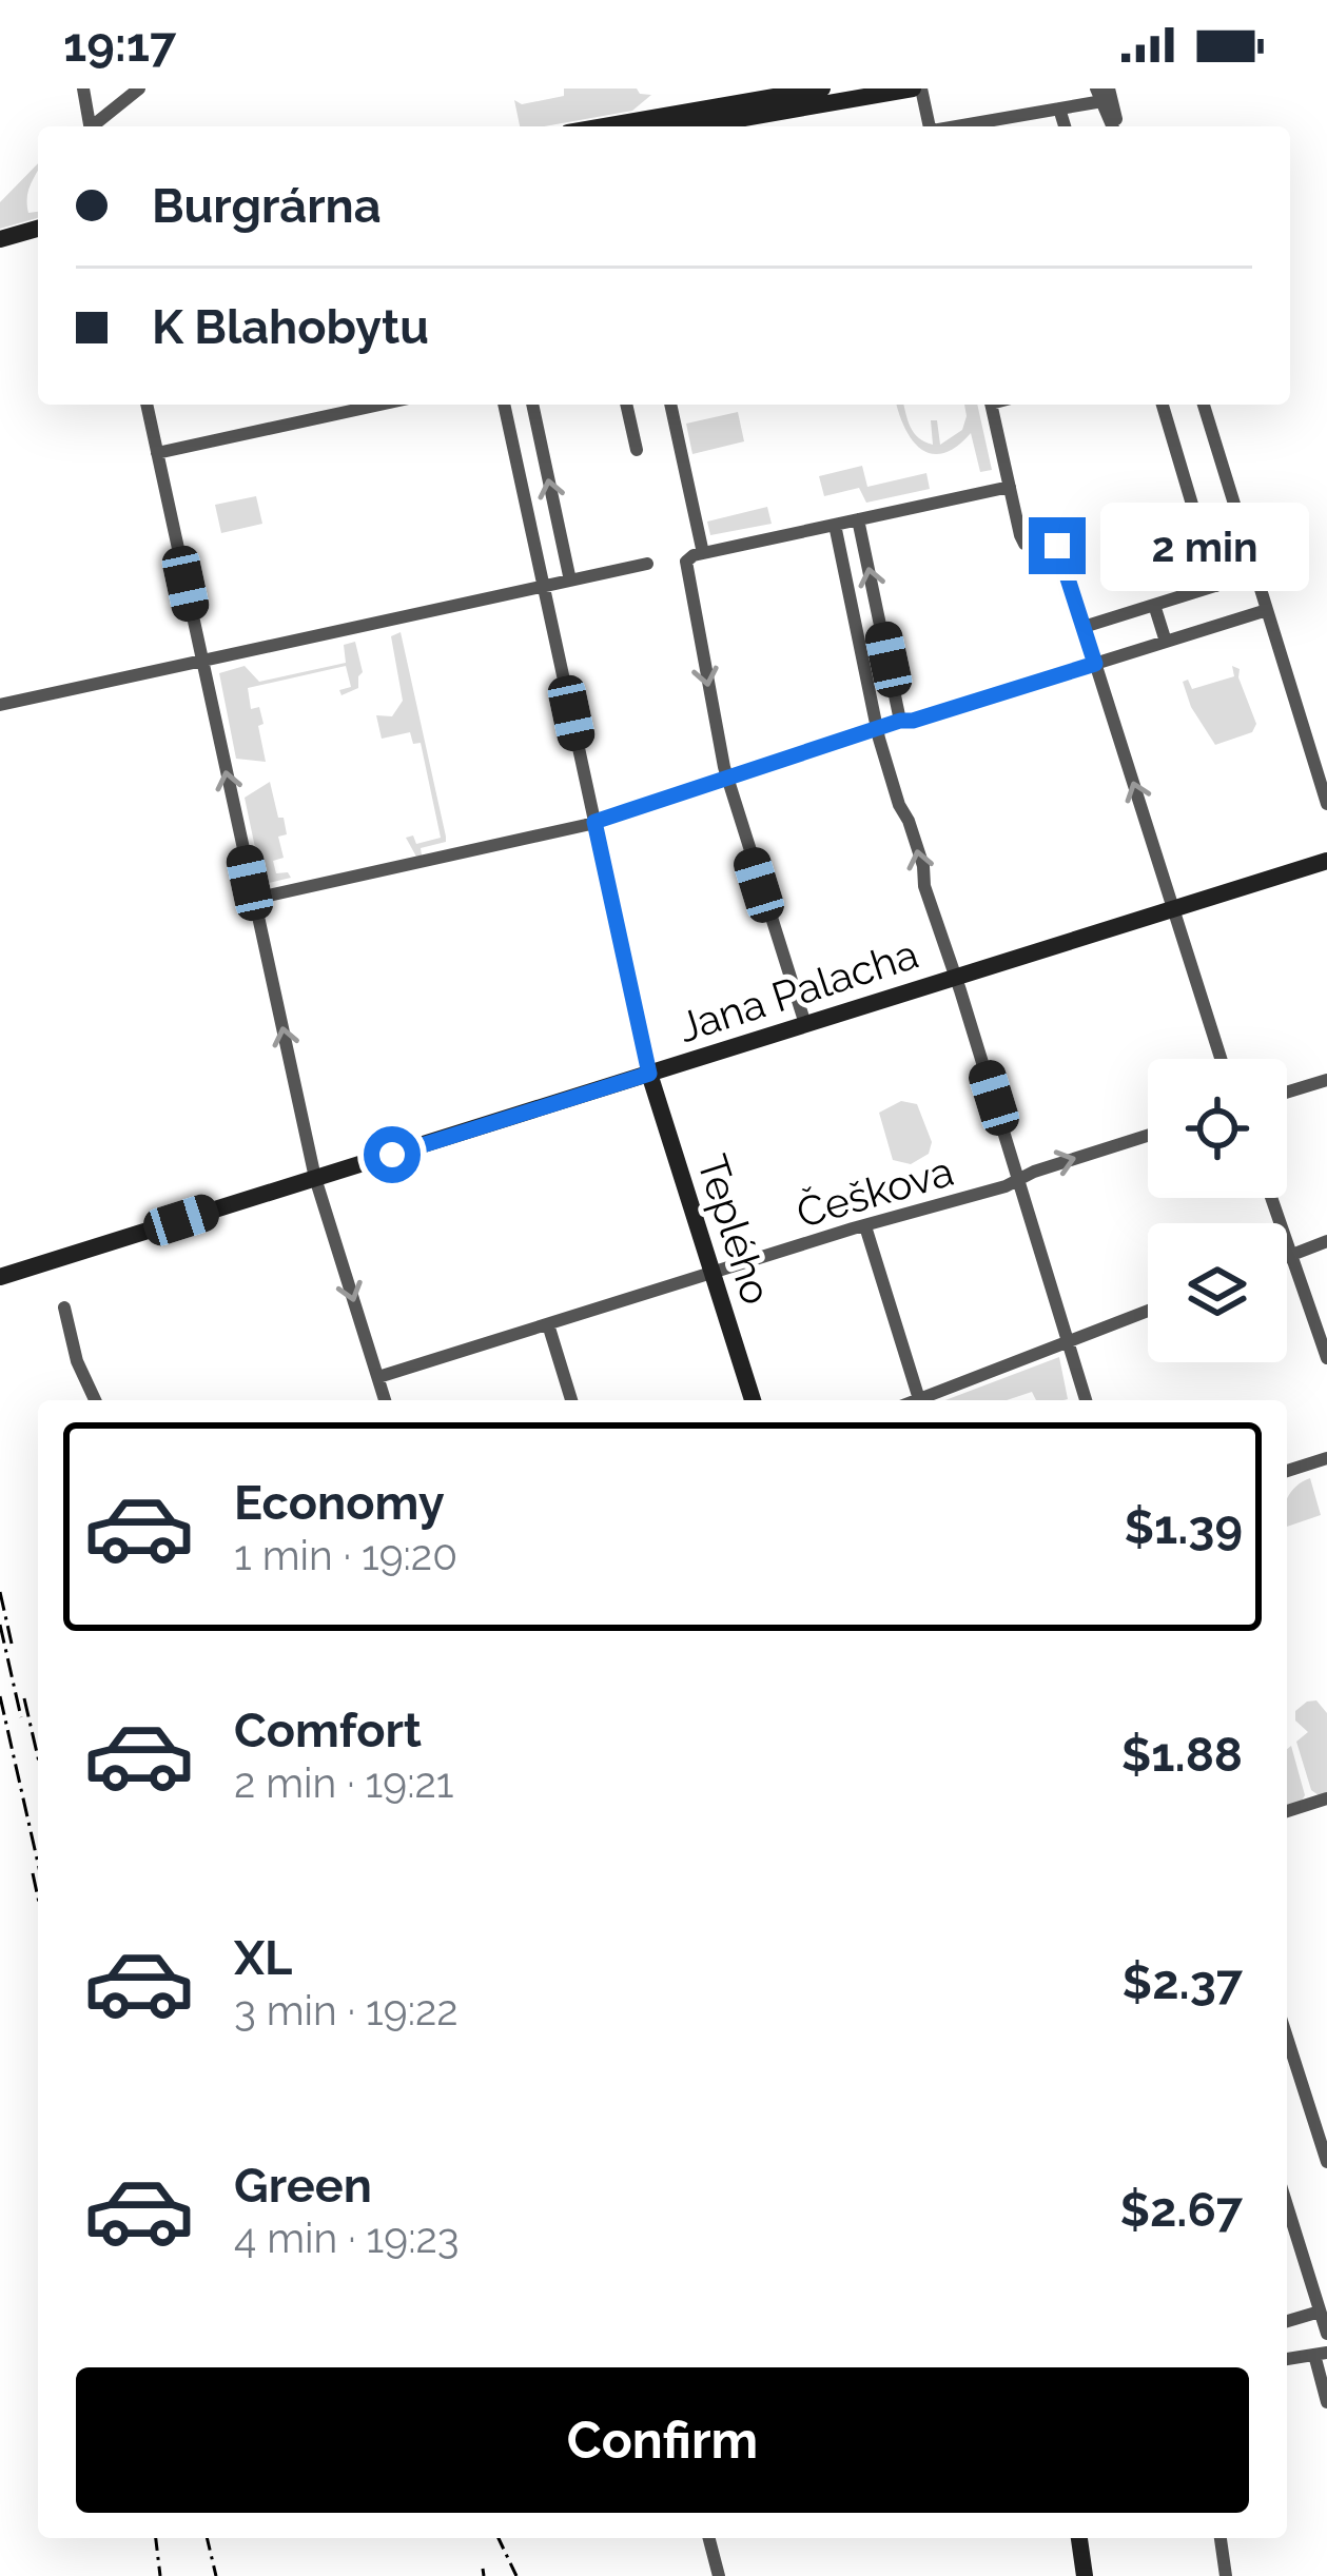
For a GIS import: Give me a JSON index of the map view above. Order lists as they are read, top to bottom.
{
  "streets": {
    "main road": ["Jana Palacha", "Teplého"],
    "street": ["Češkova"]
  },
  "crossings": [
    ["Jana Palacha", "Teplého"],
    ["Češkova", "Teplého"]
  ],
  "page": {
    "status": "19:17",
    "banner": ["Burgrárna", "K Blahobytu"],
    "bubble": "2 min",
    "list": [
      {
        "name": "Economy",
        "note": "1 min · 19:20",
        "value": "$1.39"
      },
      {
        "name": "Comfort",
        "note": "2 min · 19:21",
        "value": "$1.88"
      },
      {
        "name": "XL",
        "note": "3 min · 19:22",
        "value": "$2.37"
      },
      {
        "name": "Green",
        "note": "4 min · 19:23",
        "value": "$2.67"
      }
    ],
    "buttons": "Confirm"
  }
}
